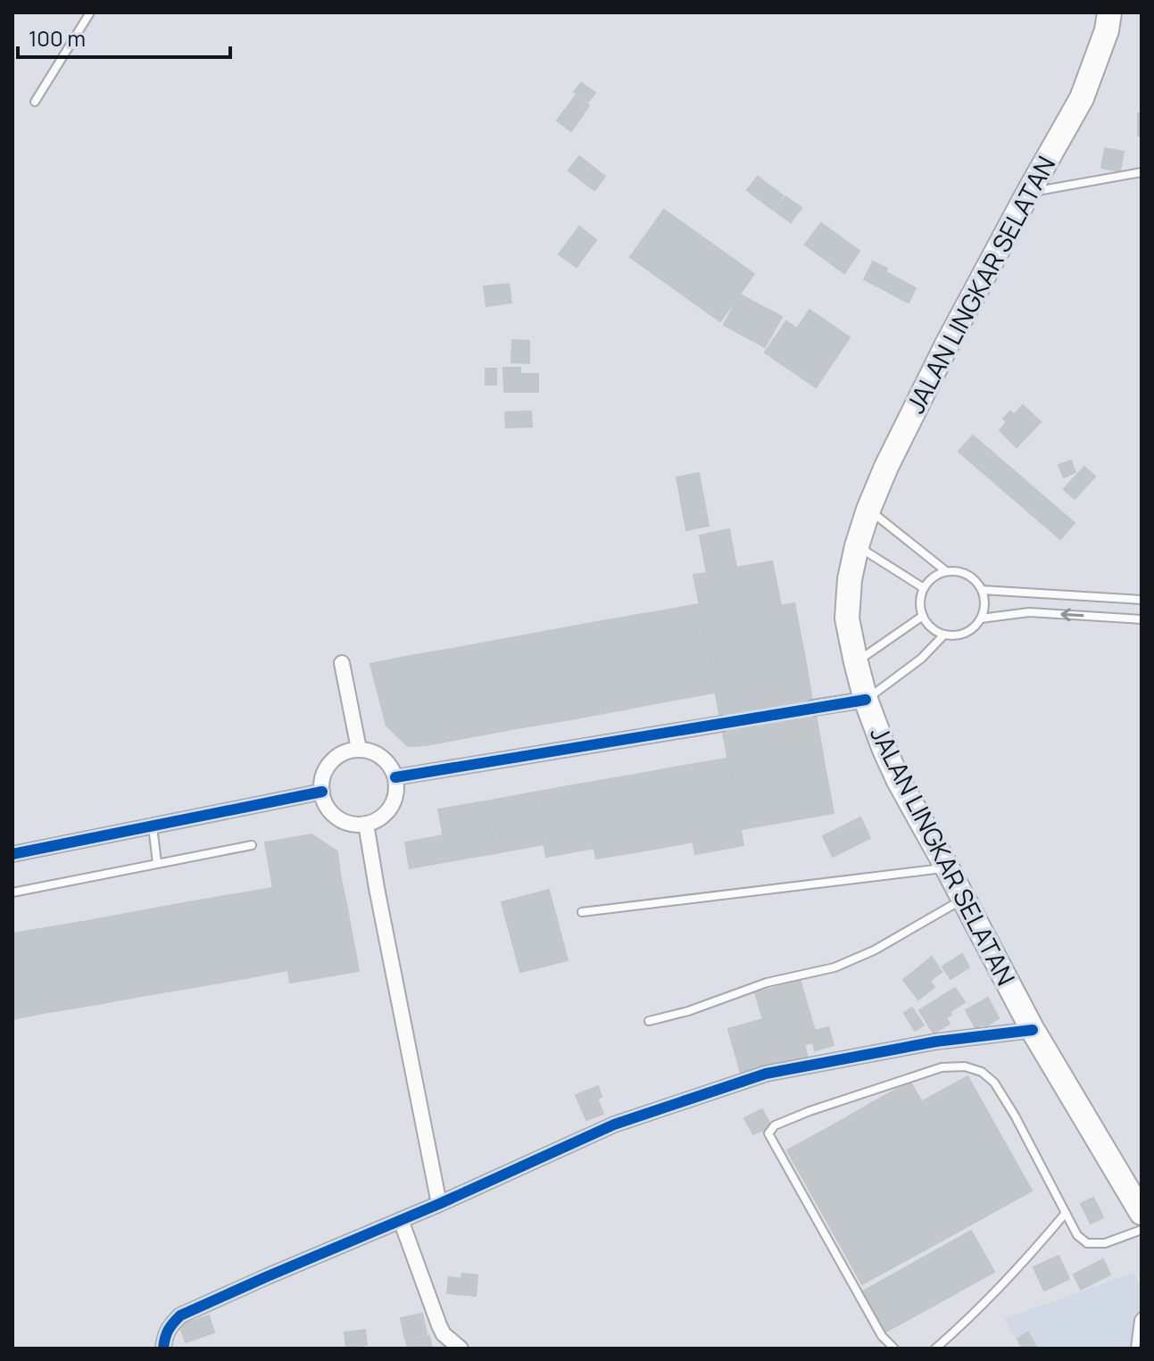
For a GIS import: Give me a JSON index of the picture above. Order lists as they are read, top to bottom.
{
  "streets": {
    "highway": ["JALAN LINGKAR SELATAN"]
  },
  "scale_bar": "100 m"
}
